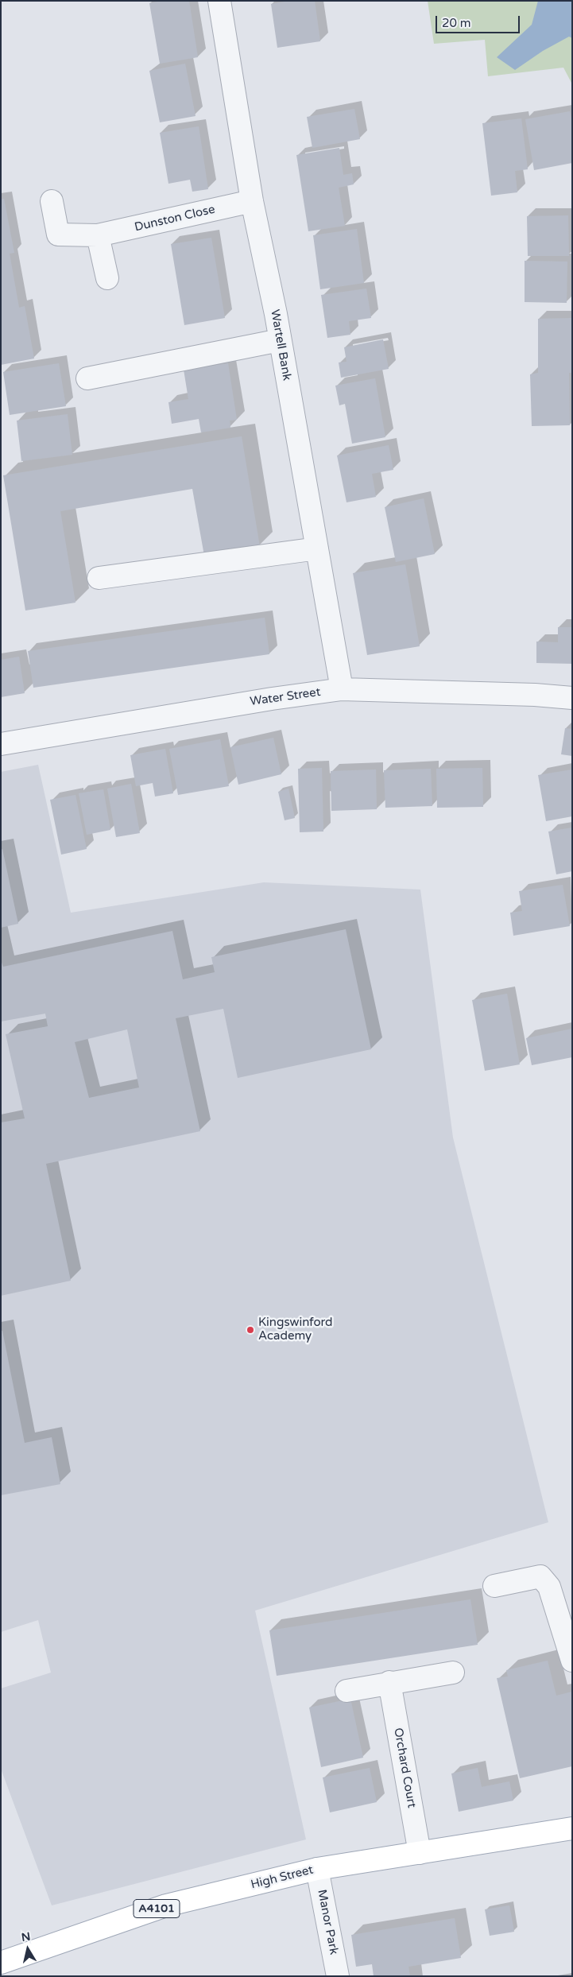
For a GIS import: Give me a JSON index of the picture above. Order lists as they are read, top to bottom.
{
  "streets": {
    "main road": ["High Street", "A4101"],
    "street": [
      "Dunston Close",
      "Wartell Bank",
      "Water Street",
      "Orchard Court",
      "Manor Park"
    ]
  },
  "crossings": [
    ["Dunston Close", "Wartell Bank"],
    ["Wartell Bank", "Water Street"],
    ["Orchard Court", "High Street"],
    ["High Street", "Manor Park"]
  ],
  "places": ["Kingswinford Academy"],
  "scale_bar": "20 m",
  "north": "top"
}
